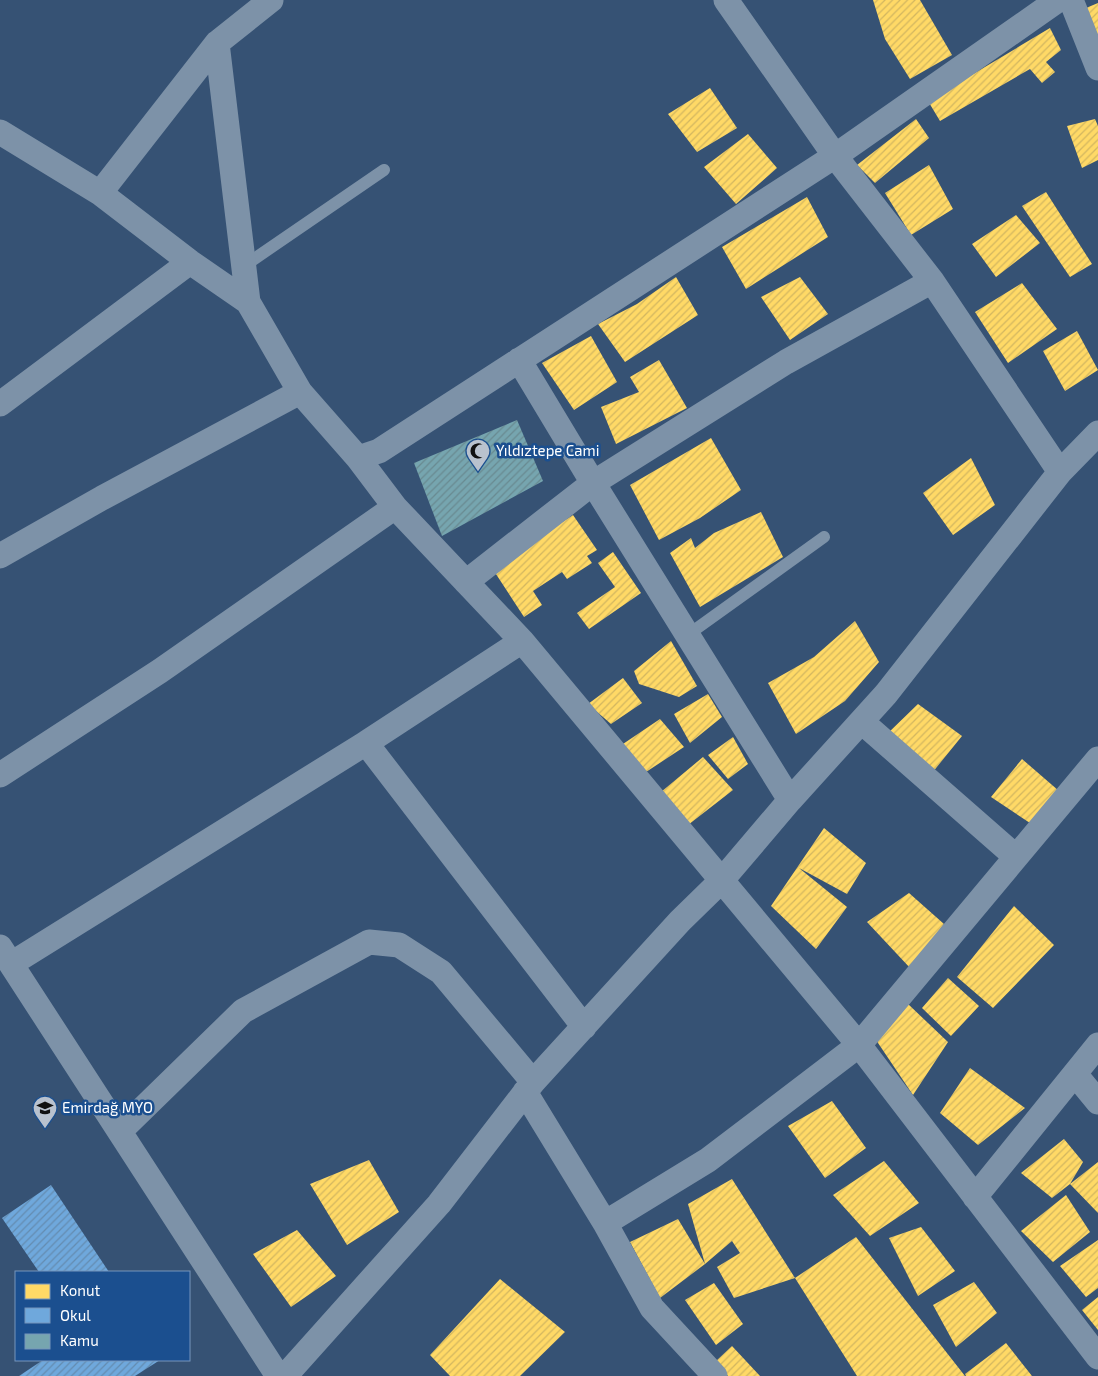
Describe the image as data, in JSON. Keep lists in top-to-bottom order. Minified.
{"places":{"mosque":["Yıldıztepe Cami"],"school or university":["Emirdağ MYO"]},"legend":["Konut","Okul","Kamu"]}
